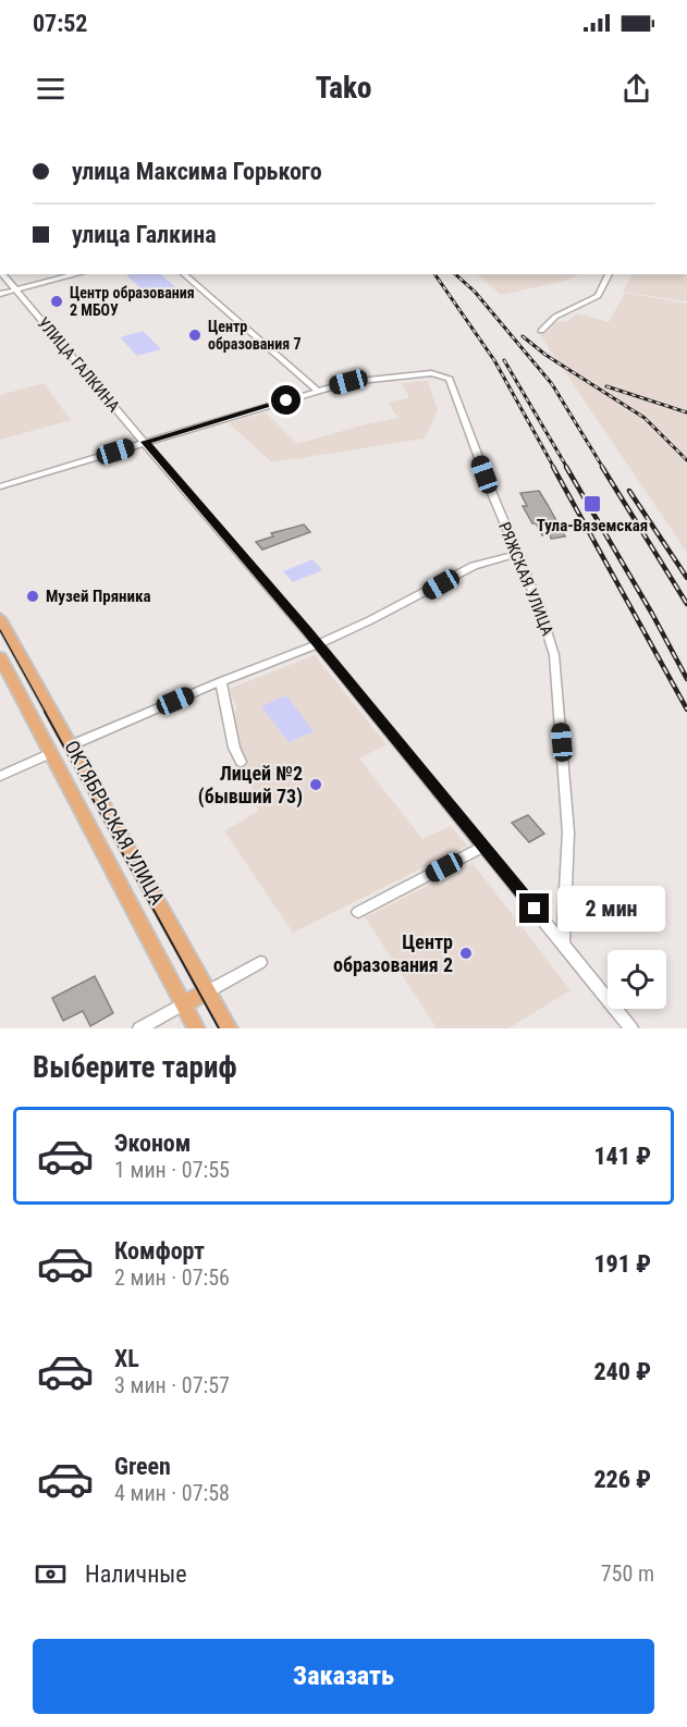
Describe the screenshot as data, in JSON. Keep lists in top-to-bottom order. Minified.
{"streets":{"main road":["ОКТЯБРЬСКАЯ УЛИЦА"],"street":["УЛИЦА ГАЛКИНА","РЯЖСКАЯ УЛИЦА"]},"crossings":[["УЛИЦА ГАЛКИНА","РЯЖСКАЯ УЛИЦА"]],"places":{"other":["Центр образования 2 МБОУ","Центр образования 7","Музей Пряника","Лицей №2 (бывший 73)","Центр образования 2"],"transit":["Тула-Вяземская"]},"page":{"status":"07:52","header":"Tako","banner":["улица Максима Горького","улица Галкина"],"bubble":"2 мин","heading":"Выберите тариф","list":[{"name":"Эконом","note":"1 мин · 07:55","value":"141 ₽"},{"name":"Комфорт","note":"2 мин · 07:56","value":"191 ₽"},{"name":"XL","note":"3 мин · 07:57","value":"240 ₽"},{"name":"Green","note":"4 мин · 07:58","value":"226 ₽"}],"pay":["Наличные","750 m"],"buttons":"Заказать"}}
